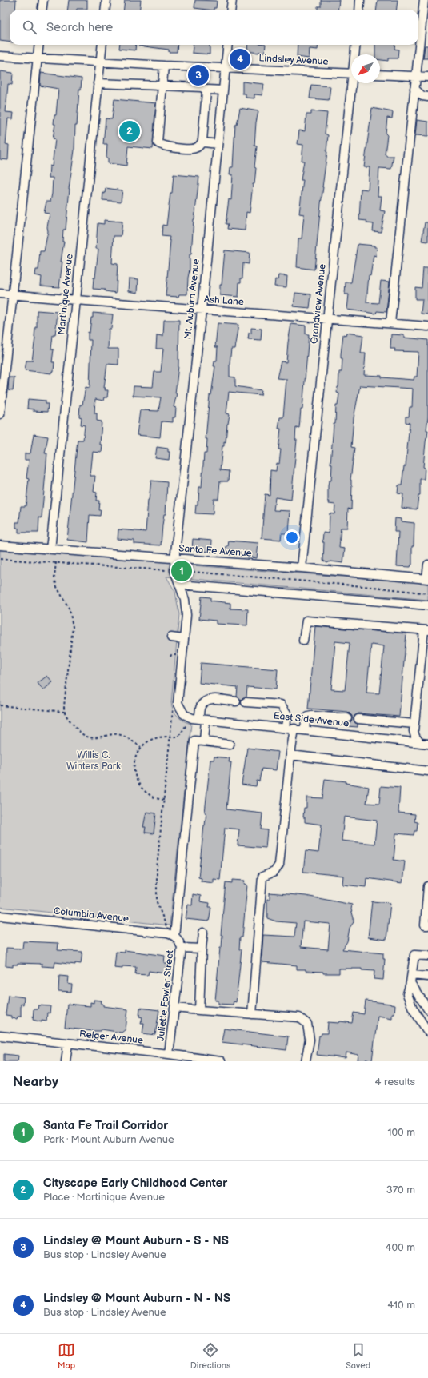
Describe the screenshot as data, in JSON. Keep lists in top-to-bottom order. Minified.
{"streets":{"street":["Lindsley Avenue","Martinique Avenue","Mt. Auburn Avenue","Ash Lane","Grandview Avenue","Santa Fe Avenue","East Side Avenue","Columbia Avenue","Juliette Fowler Street","Reiger Avenue"]},"crossings":[["Lindsley Avenue","Martinique Avenue"],["Lindsley Avenue","Mt. Auburn Avenue"],["Martinique Avenue","Ash Lane"],["Martinique Avenue","Santa Fe Avenue"],["Mt. Auburn Avenue","Ash Lane"],["Mt. Auburn Avenue","Santa Fe Avenue"],["Mt. Auburn Avenue","East Side Avenue"],["Ash Lane","Grandview Avenue"],["Grandview Avenue","Santa Fe Avenue"],["Columbia Avenue","Juliette Fowler Street"],["Juliette Fowler Street","Reiger Avenue"]],"parks":["Willis C. Winters Park"],"north":"bottom left","page":{"search":"Search here","pins":["4","3","2","1"],"heading":["Nearby","4 results"],"list":[{"mark":"1","name":"Santa Fe Trail Corridor","note":"Park · Mount Auburn Avenue","value":"100 m"},{"mark":"2","name":"Cityscape Early Childhood Center","note":"Place · Martinique Avenue","value":"370 m"},{"mark":"3","name":"Lindsley @ Mount Auburn - S - NS","note":"Bus stop · Lindsley Avenue","value":"400 m"},{"mark":"4","name":"Lindsley @ Mount Auburn - N - NS","note":"Bus stop · Lindsley Avenue","value":"410 m"}],"nav":["Map","Directions","Saved"]}}
